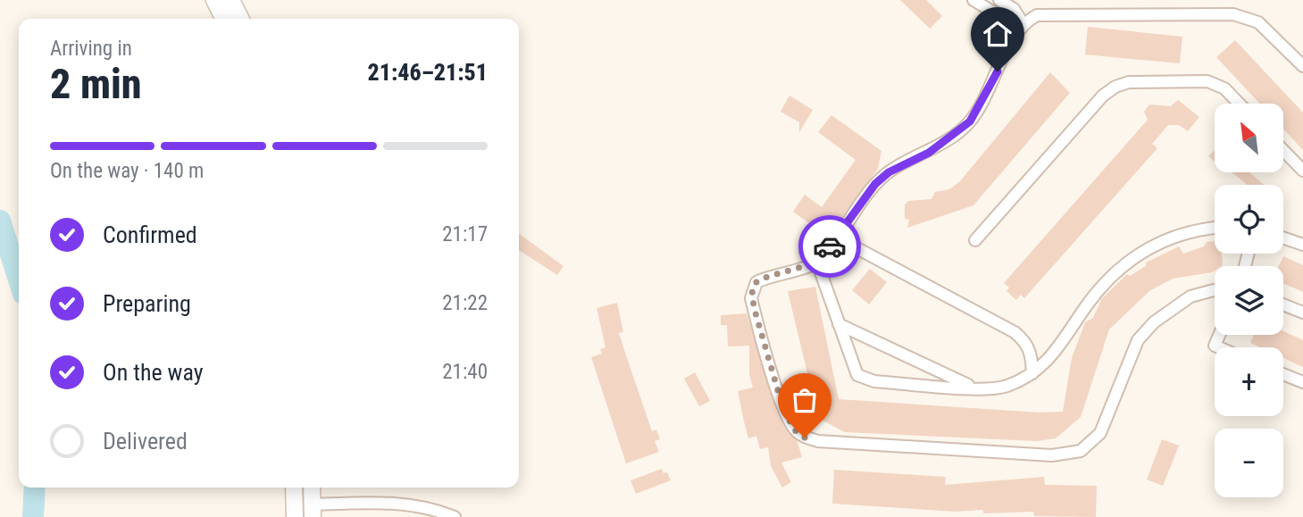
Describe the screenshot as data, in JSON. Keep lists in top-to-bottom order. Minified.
{"north":"top left","page":{"heading":["2 min","Arriving in","21:46–21:51"],"map_buttons":["+","−"],"bar":"On the way · 140 m","list":[["Confirmed","21:17"],["Preparing","21:22"],["On the way","21:40"],"Delivered"]}}
